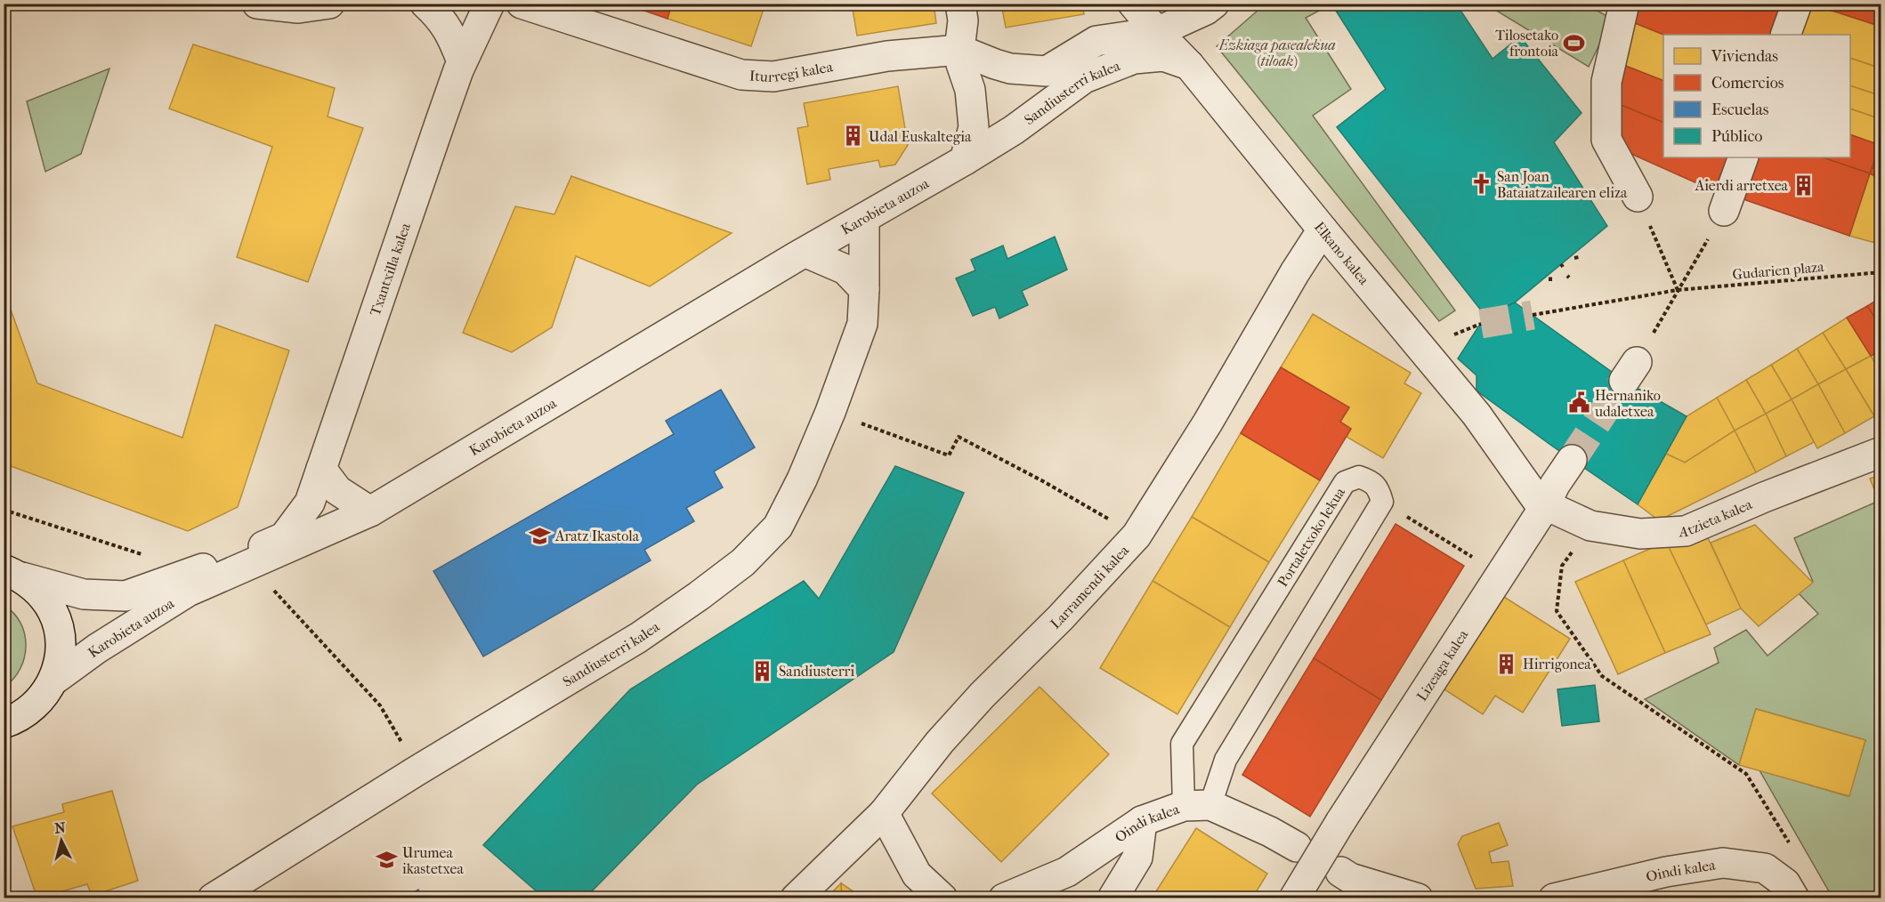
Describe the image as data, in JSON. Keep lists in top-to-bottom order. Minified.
{"streets":{"street":["Iturregi kalea","Sandiusterri kalea","Karobieta auzoa","Elkano kalea","Txantxilla kalea","Atzieta kalea","Larramendi kalea","Lizeaga kalea","Oindi kalea"],"lane":["Portaletxoko lekua"],"path":["Gudarien plaza"]},"crossings":[["Iturregi kalea","Sandiusterri kalea"],["Sandiusterri kalea","Karobieta auzoa"],["Sandiusterri kalea","Elkano kalea"],["Karobieta auzoa","Txantxilla kalea"],["Elkano kalea","Atzieta kalea"],["Elkano kalea","Larramendi kalea"],["Elkano kalea","Lizeaga kalea"],["Atzieta kalea","Lizeaga kalea"],["Portaletxoko lekua","Oindi kalea"]],"parks":["Ezkiaga pasealekua (tiloak)"],"places":{"sports":["Tilosetako frontoia"],"building":["Udal Euskaltegia","Aierdi arretxea","Hirrigonea","Sandiusterri"],"church":["San Joan Bataiatzailearen eliza"],"public building":["Hernaniko udaletxea"],"school or university":["Aratz Ikastola","Urumea ikastetxea"]},"legend":["Viviendas","Comercios","Escuelas","Público"],"north":"top"}
